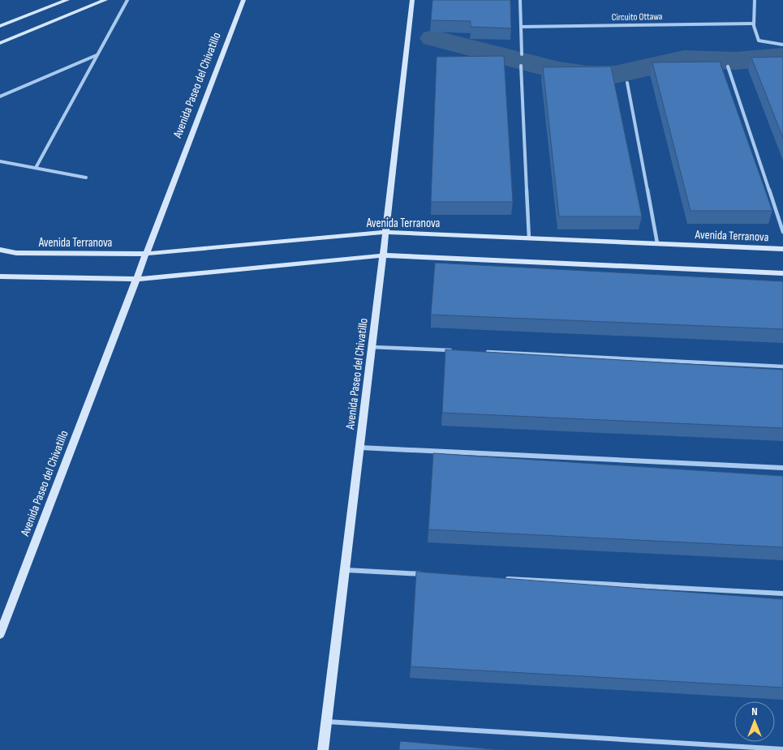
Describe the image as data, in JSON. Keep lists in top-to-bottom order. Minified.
{"streets":{"street":["Circuito Ottawa","Avenida Paseo del Chivatillo","Avenida Terranova"]},"crossings":[["Avenida Paseo del Chivatillo","Avenida Terranova"]],"north":"top"}
